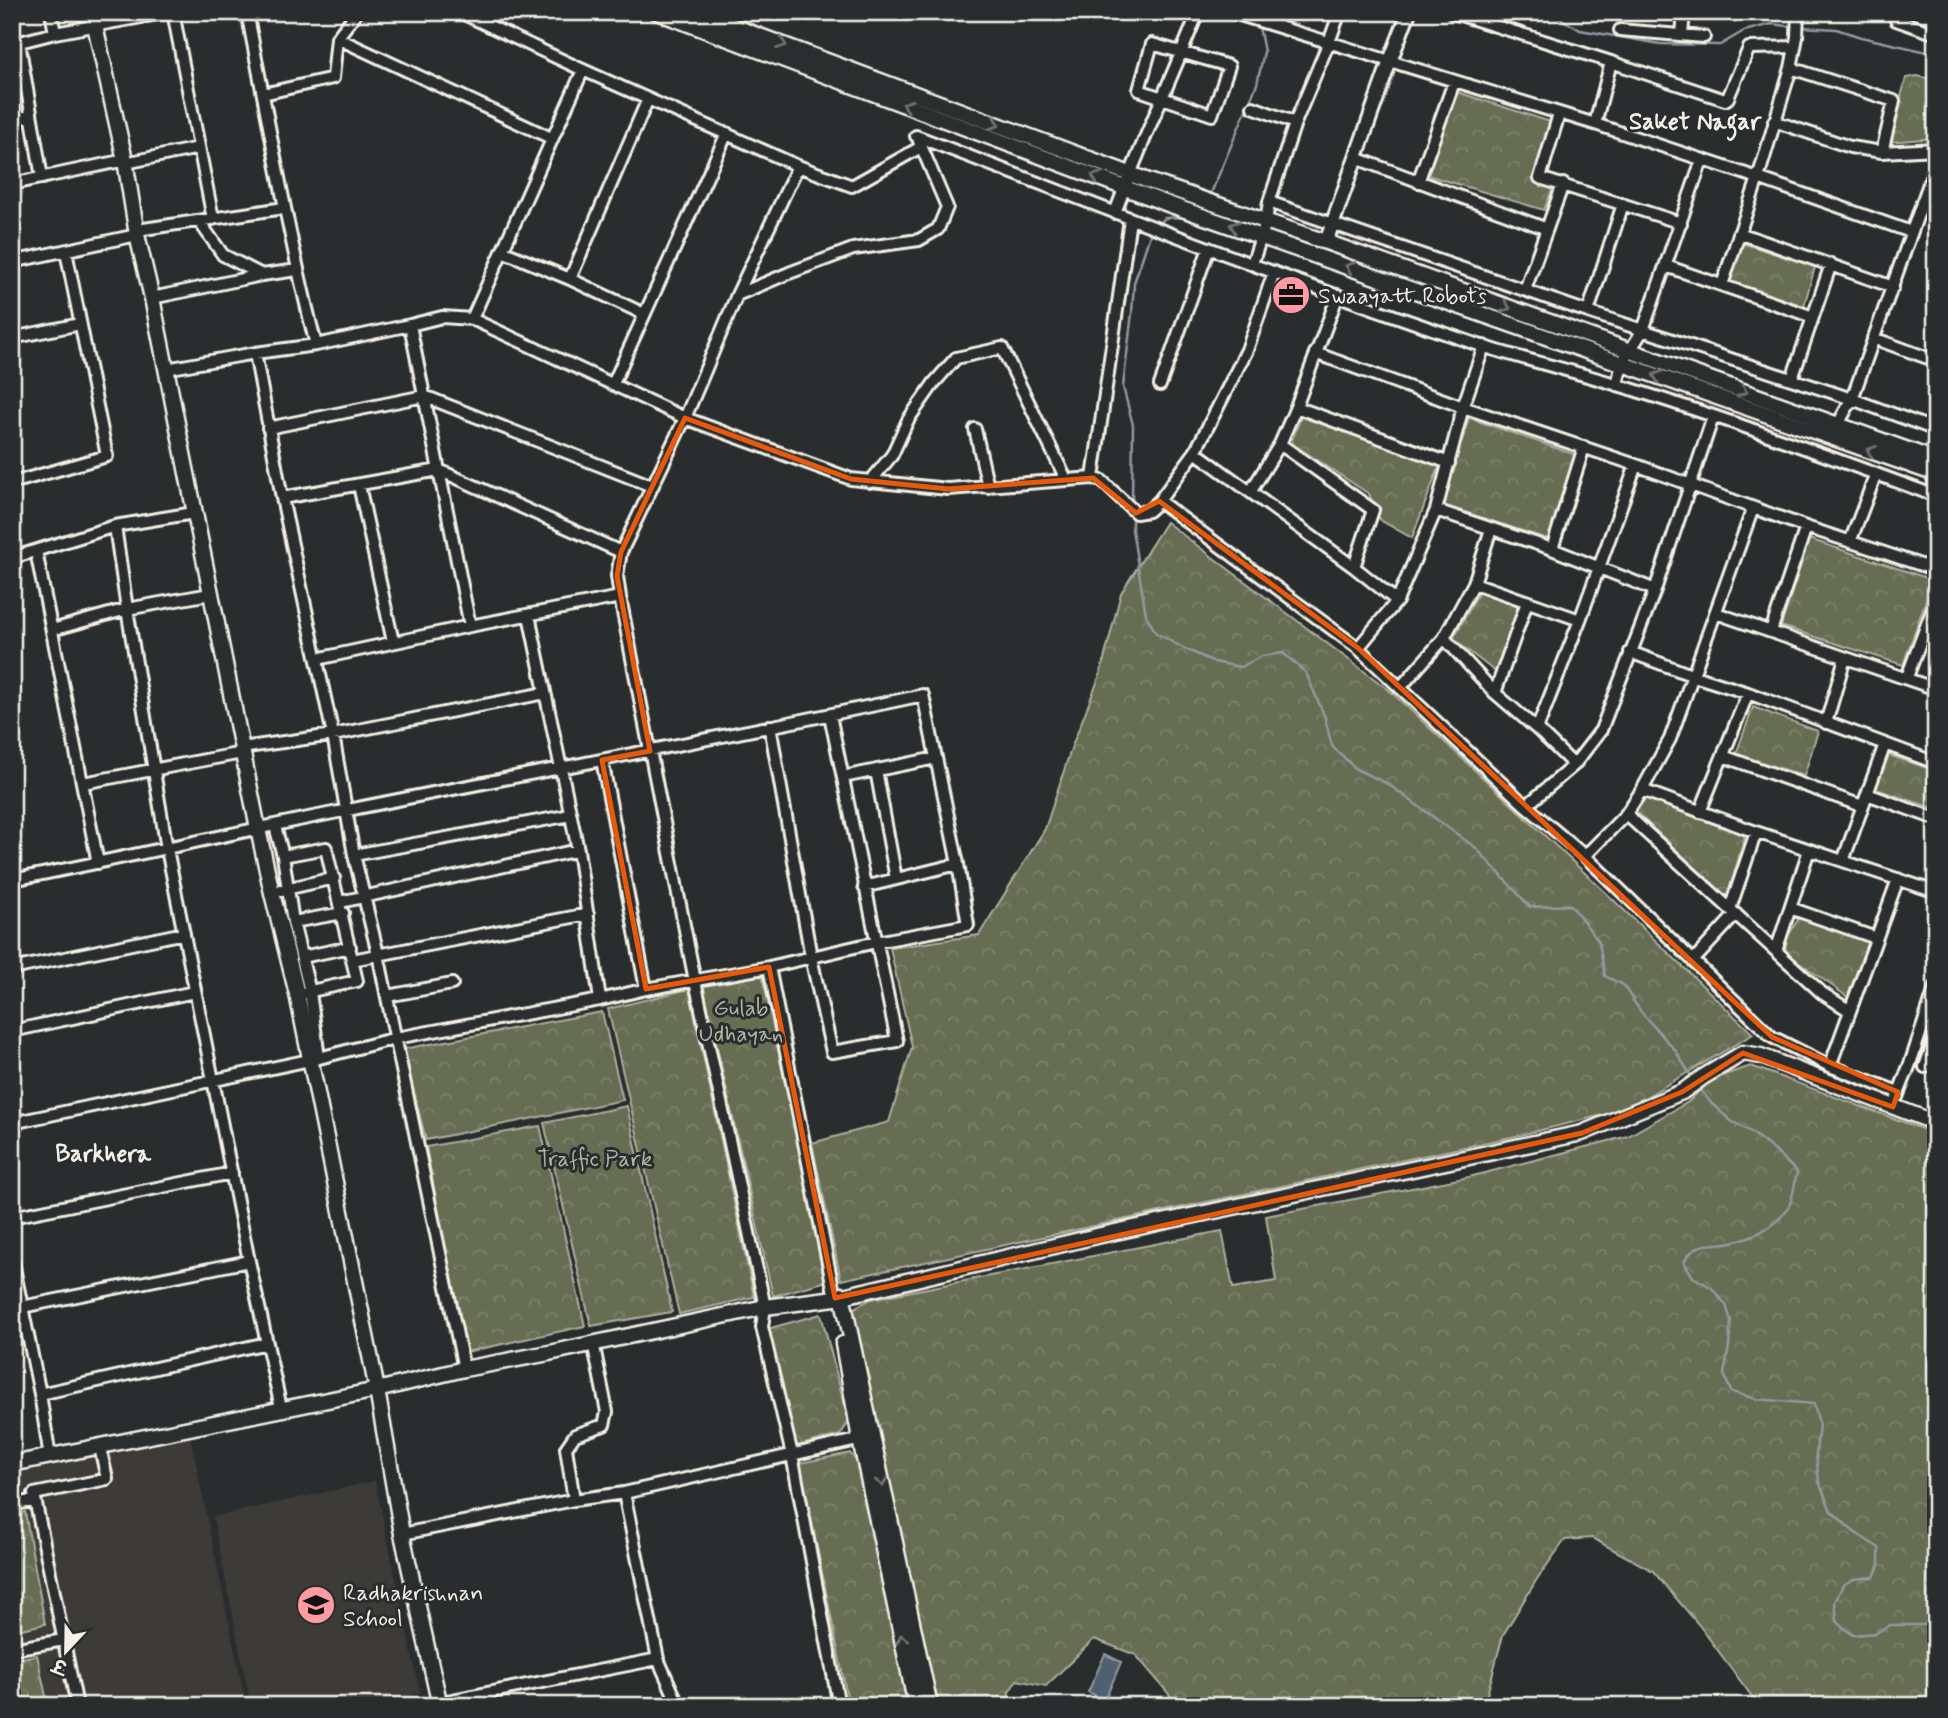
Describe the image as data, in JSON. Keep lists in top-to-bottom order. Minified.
{"districts":["Saket Nagar","Barkhera"],"parks":["Gulab Udhayan","Traffic Park"],"places":{"office":["Swaayatt Robots"],"school or university":["Radhakrishnan School"]},"north":"bottom"}
